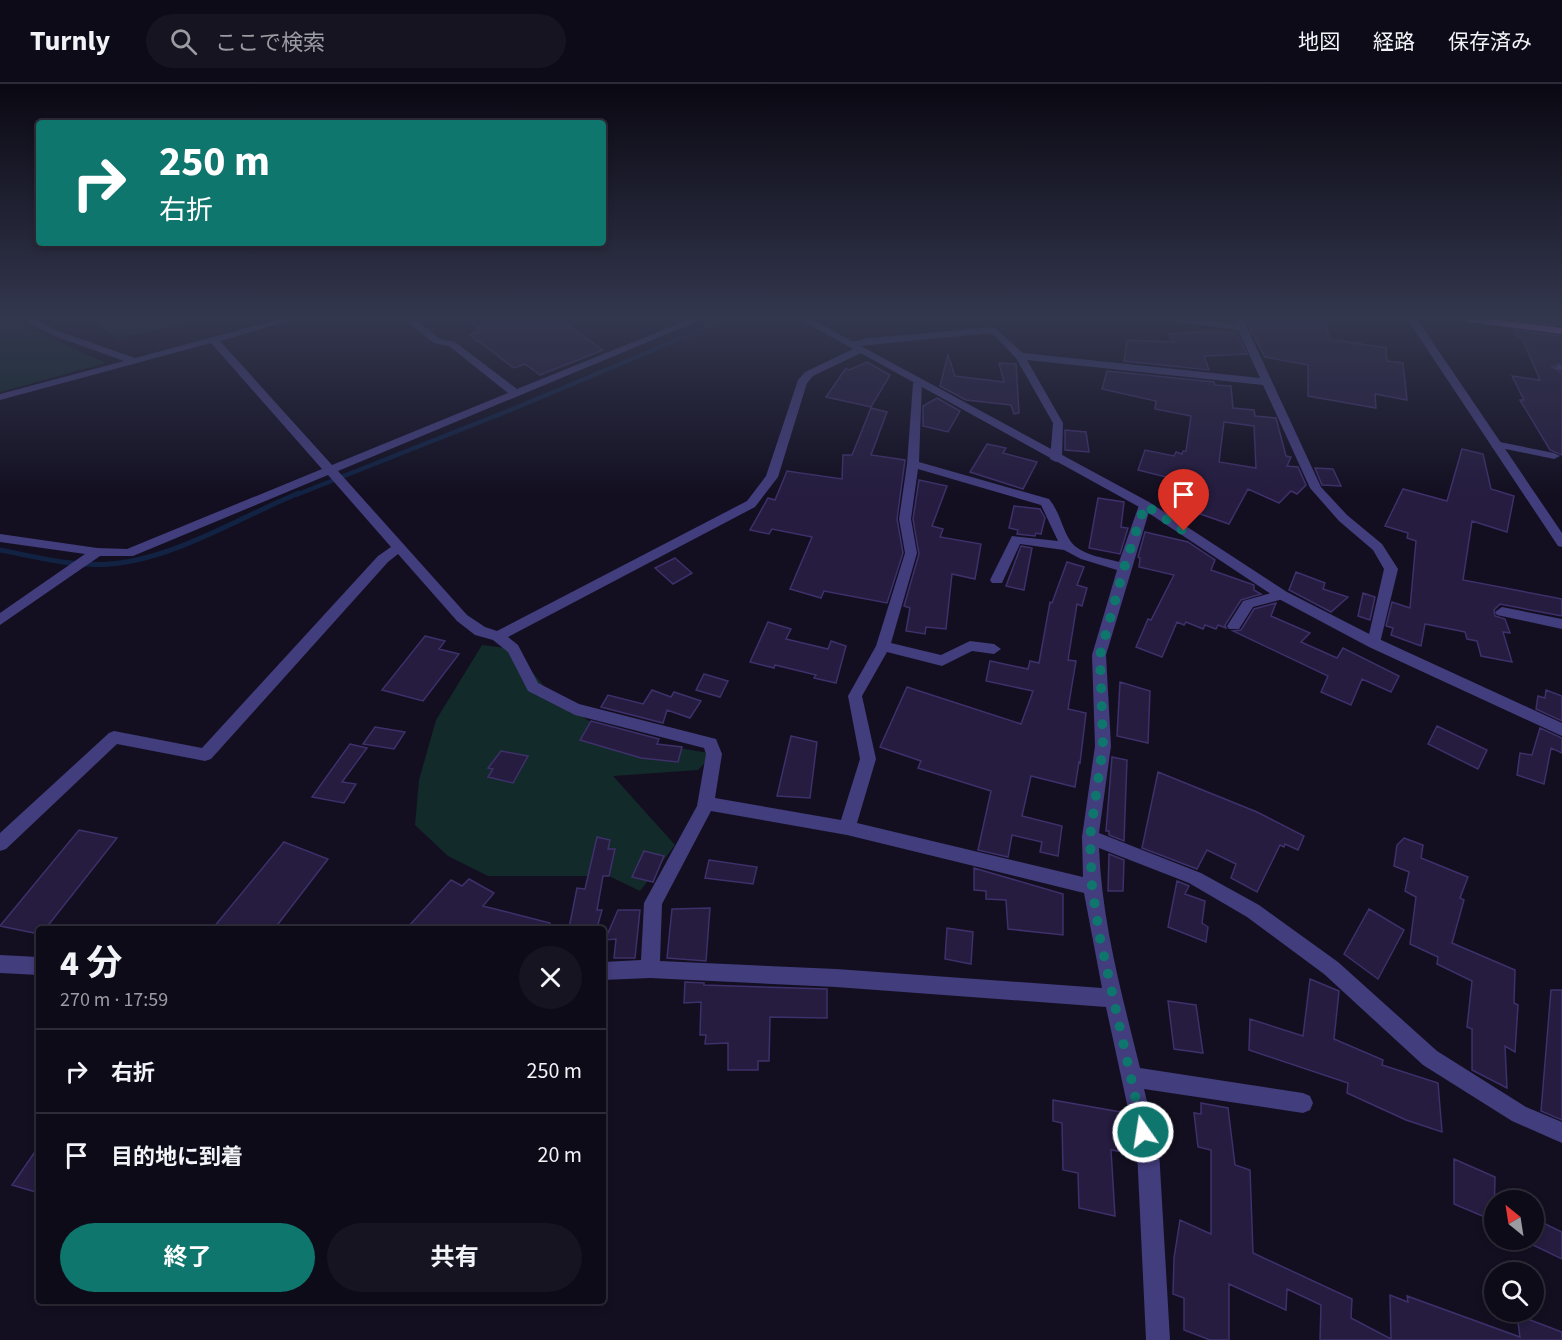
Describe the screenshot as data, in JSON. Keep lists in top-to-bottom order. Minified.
{"north":"top left","page":{"header":"Turnly","search":"ここで検索","nav":["地図","経路","保存済み"],"turn":["250 m","右折"],"heading":["4 分","270 m · 17:59"],"list":[{"name":"右折","value":"250 m"},{"name":"目的地に到着","value":"20 m"}],"buttons":["終了","共有"]}}
